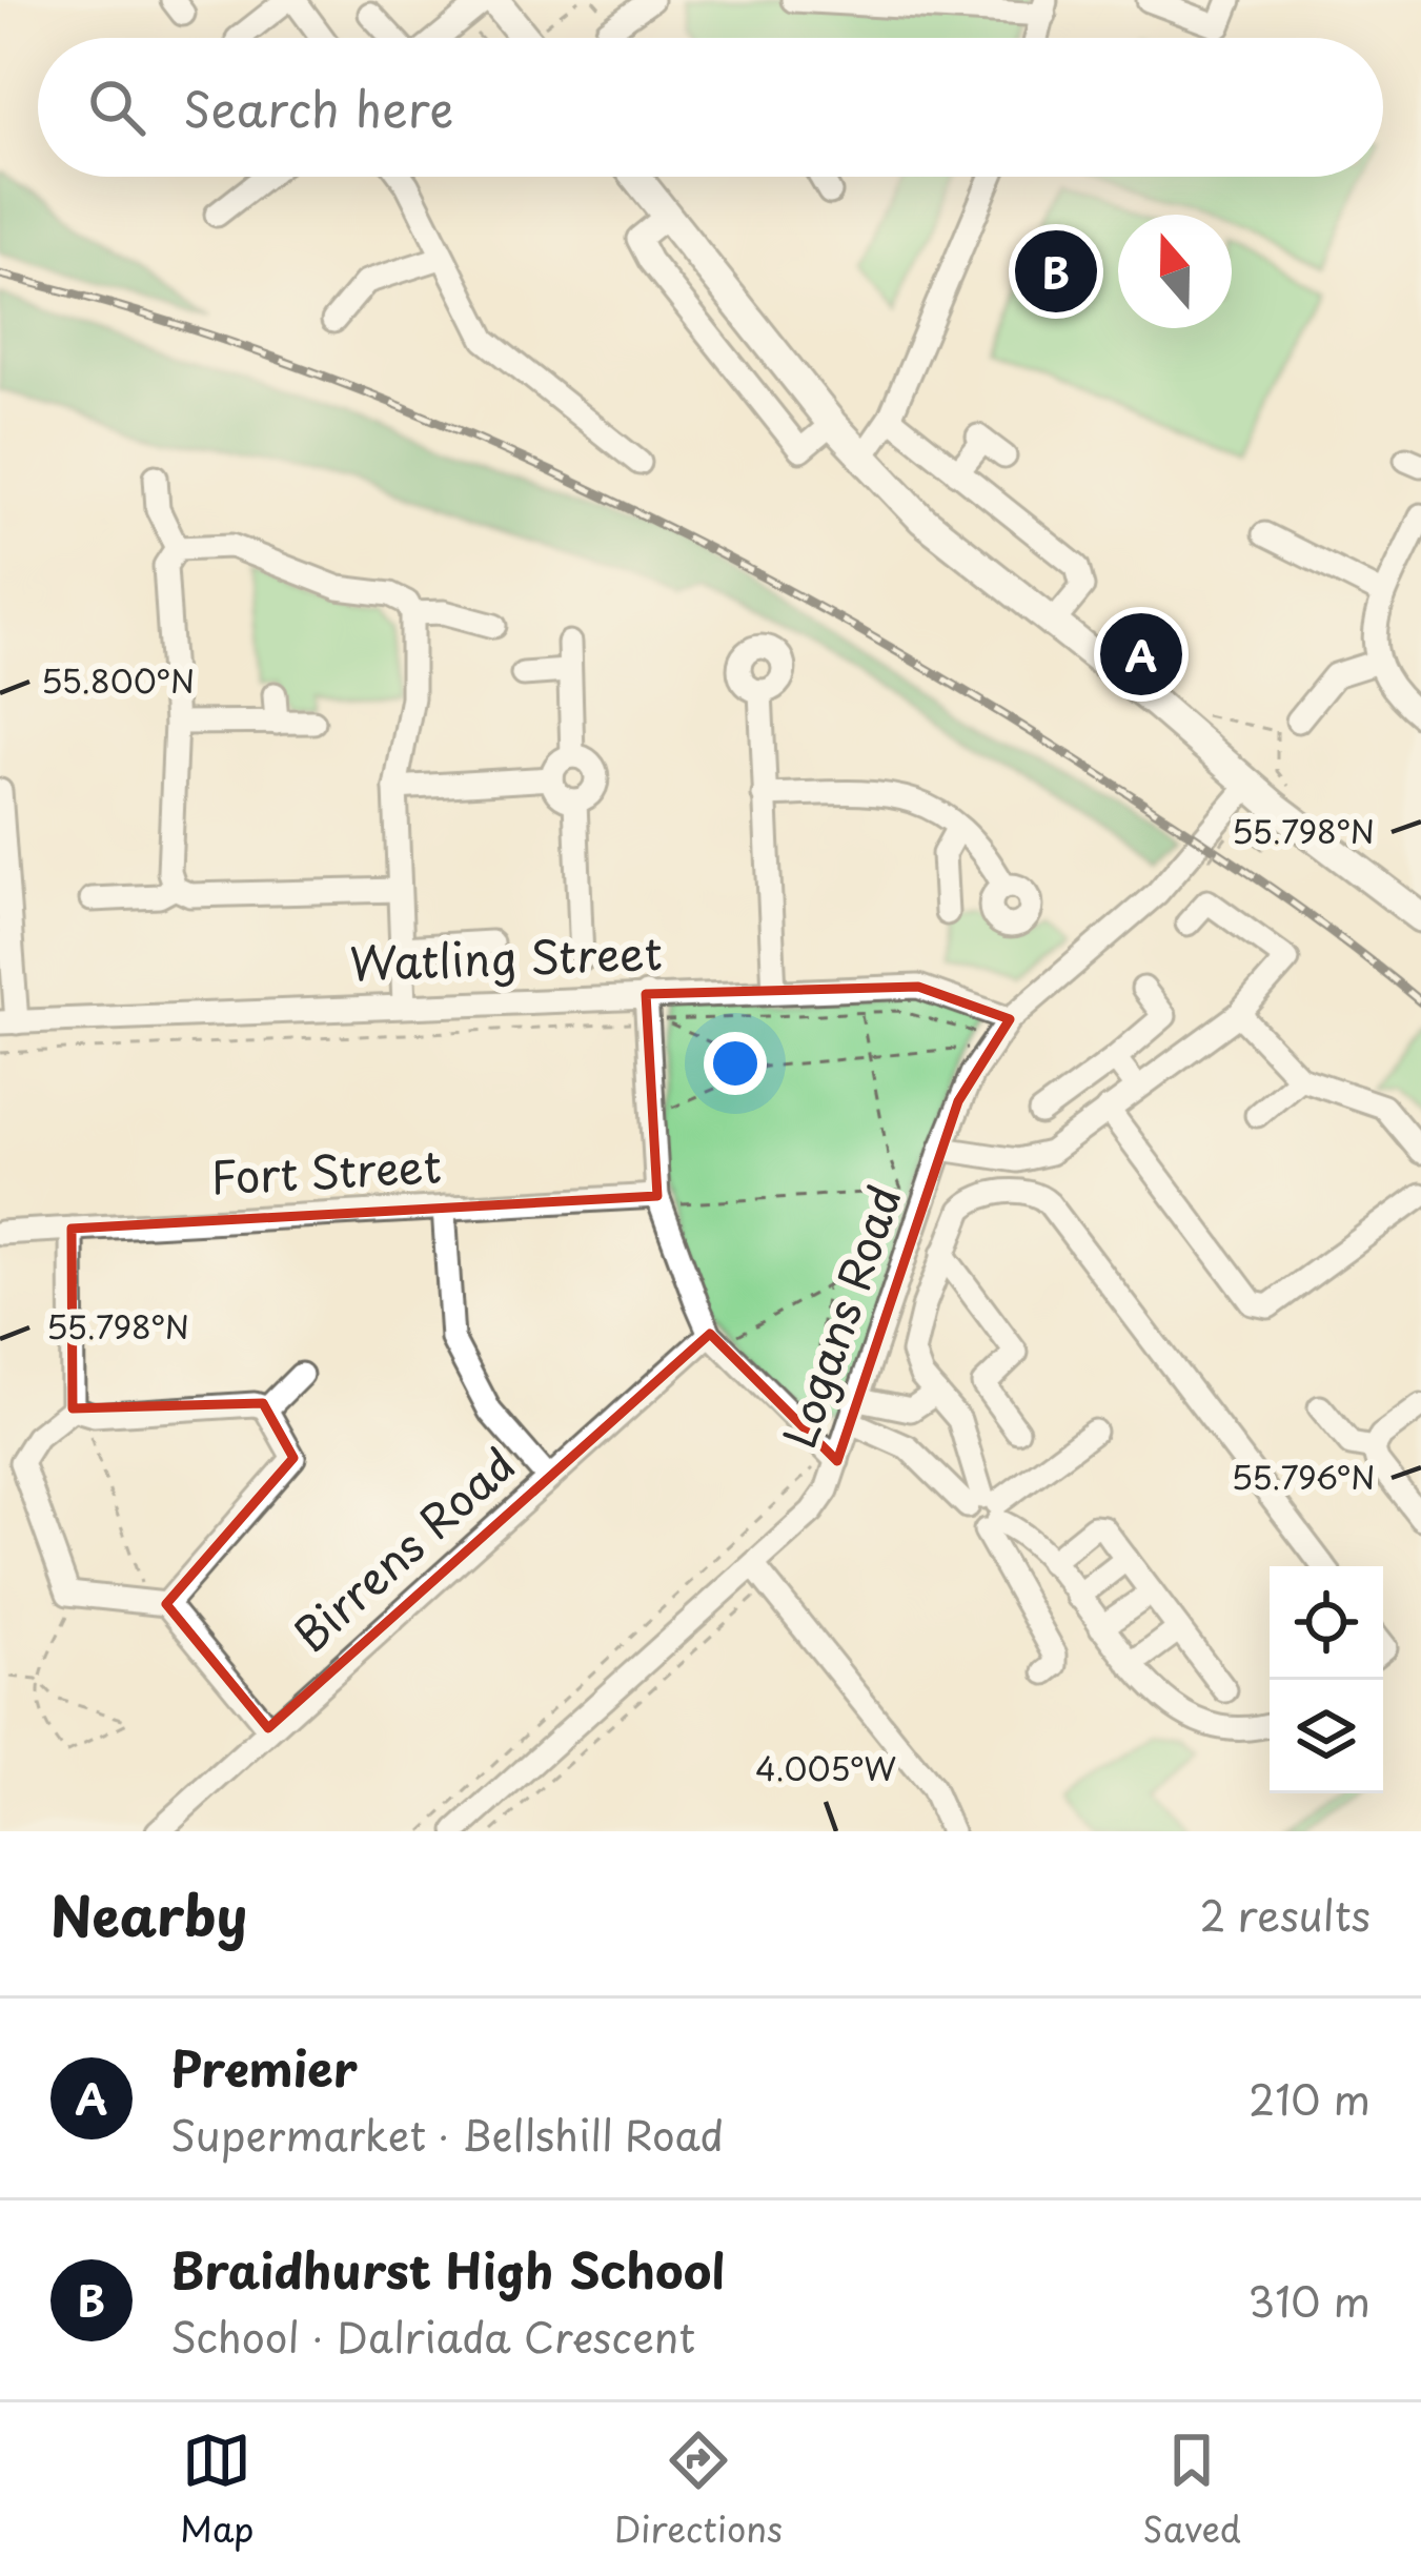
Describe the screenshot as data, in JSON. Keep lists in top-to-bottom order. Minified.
{"streets":{"street":["Watling Street","Fort Street","Logans Road","Birrens Road"]},"crossings":[["Watling Street","Logans Road"]],"north":"top","page":{"search":"Search here","pins":["B","A"],"heading":["Nearby","2 results"],"list":[{"mark":"A","name":"Premier","note":"Supermarket · Bellshill Road","value":"210 m"},{"mark":"B","name":"Braidhurst High School","note":"School · Dalriada Crescent","value":"310 m"}],"nav":["Map","Directions","Saved"]},"coordinates":["55.800°N","55.798°N","55.796°N","4.005°W"]}
